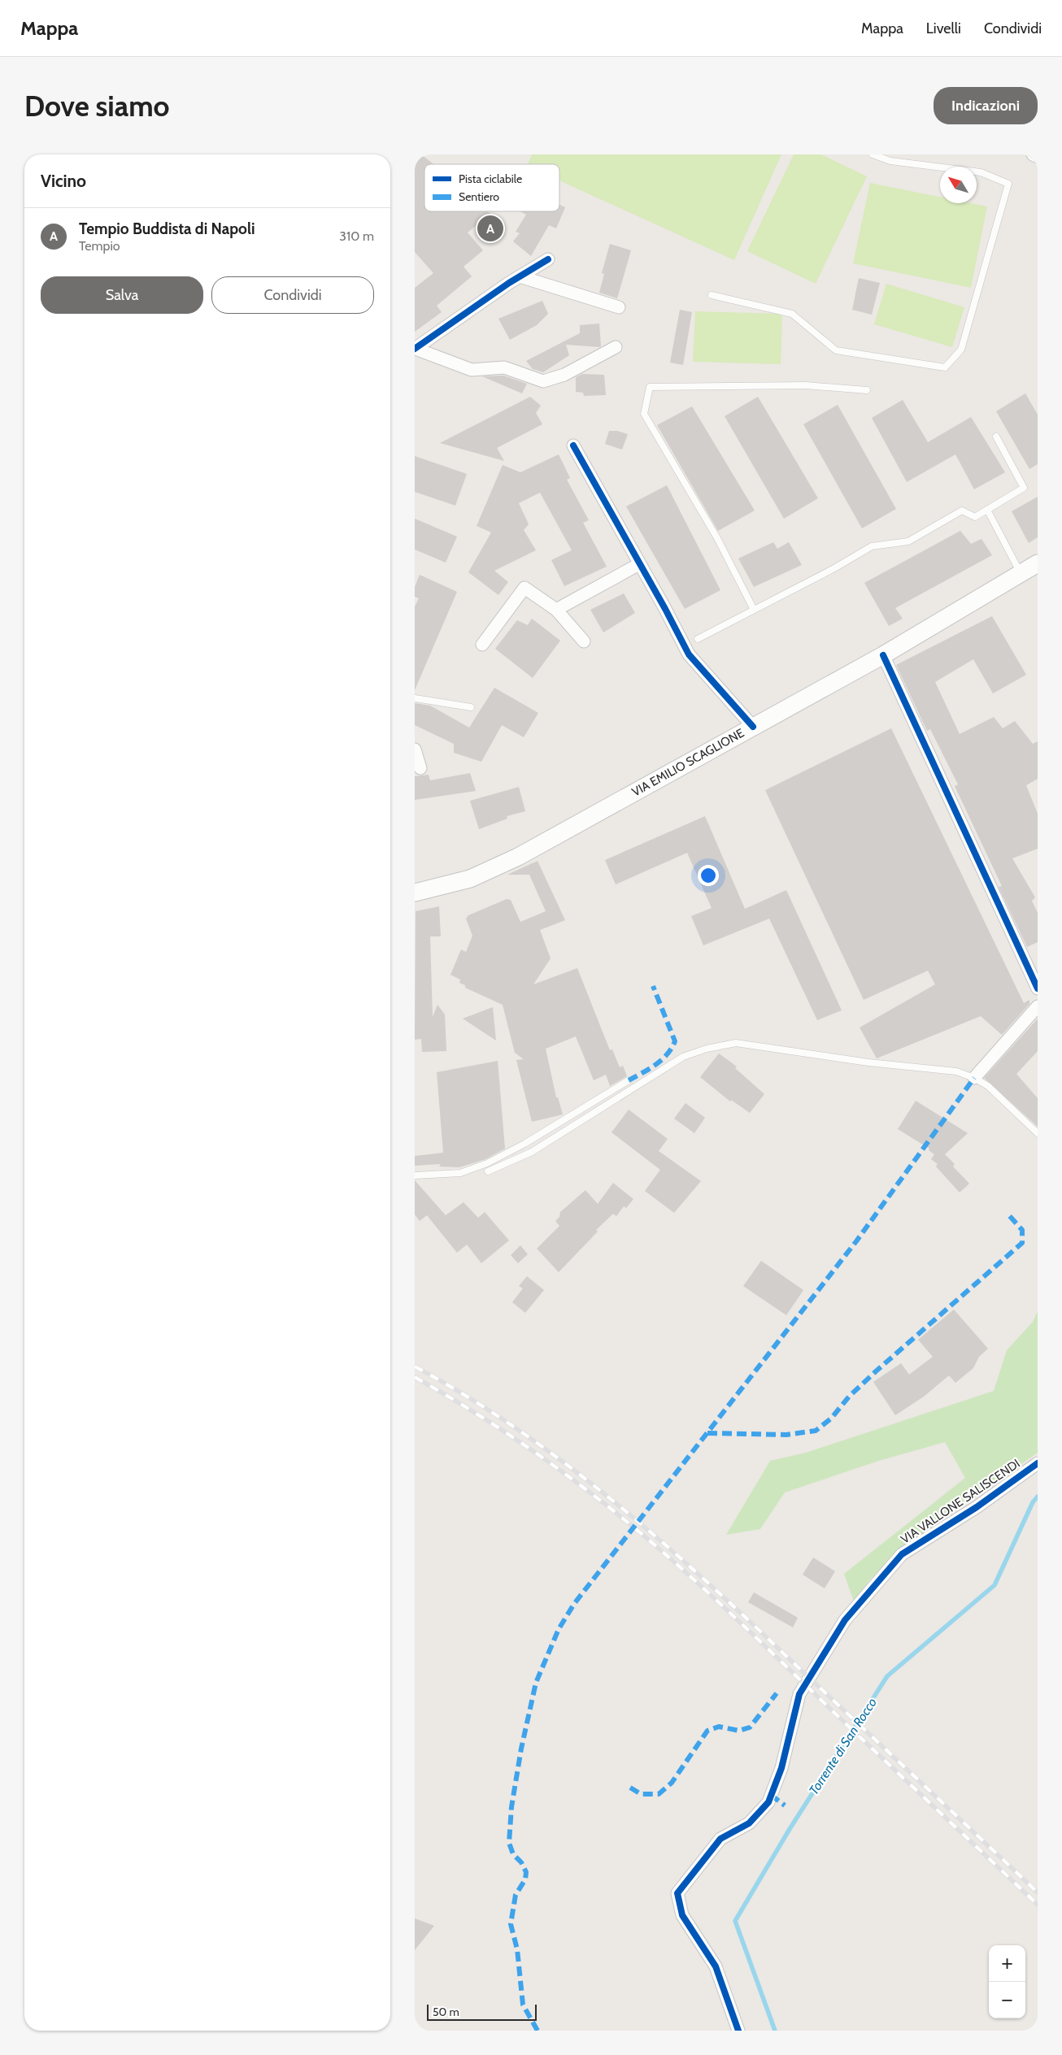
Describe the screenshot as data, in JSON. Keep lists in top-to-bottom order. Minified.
{"streets":{"main road":["VIA EMILIO SCAGLIONE"],"street":["VIA VALLONE SALISCENDI"]},"water":["Torrente di San Rocco"],"legend":["Pista ciclabile","Sentiero"],"scale_bar":"50 m","north":"top left","page":{"header":"Mappa","nav":["Mappa","Livelli","Condividi"],"buttons":["Indicazioni",["Salva","Condividi"]],"title":"Dove siamo","heading":"Vicino","list":[{"mark":"A","name":"Tempio Buddista di Napoli","note":"Tempio","value":"310 m"}],"pins":"A","map_buttons":["+","−"],"scale":"50 m"}}
